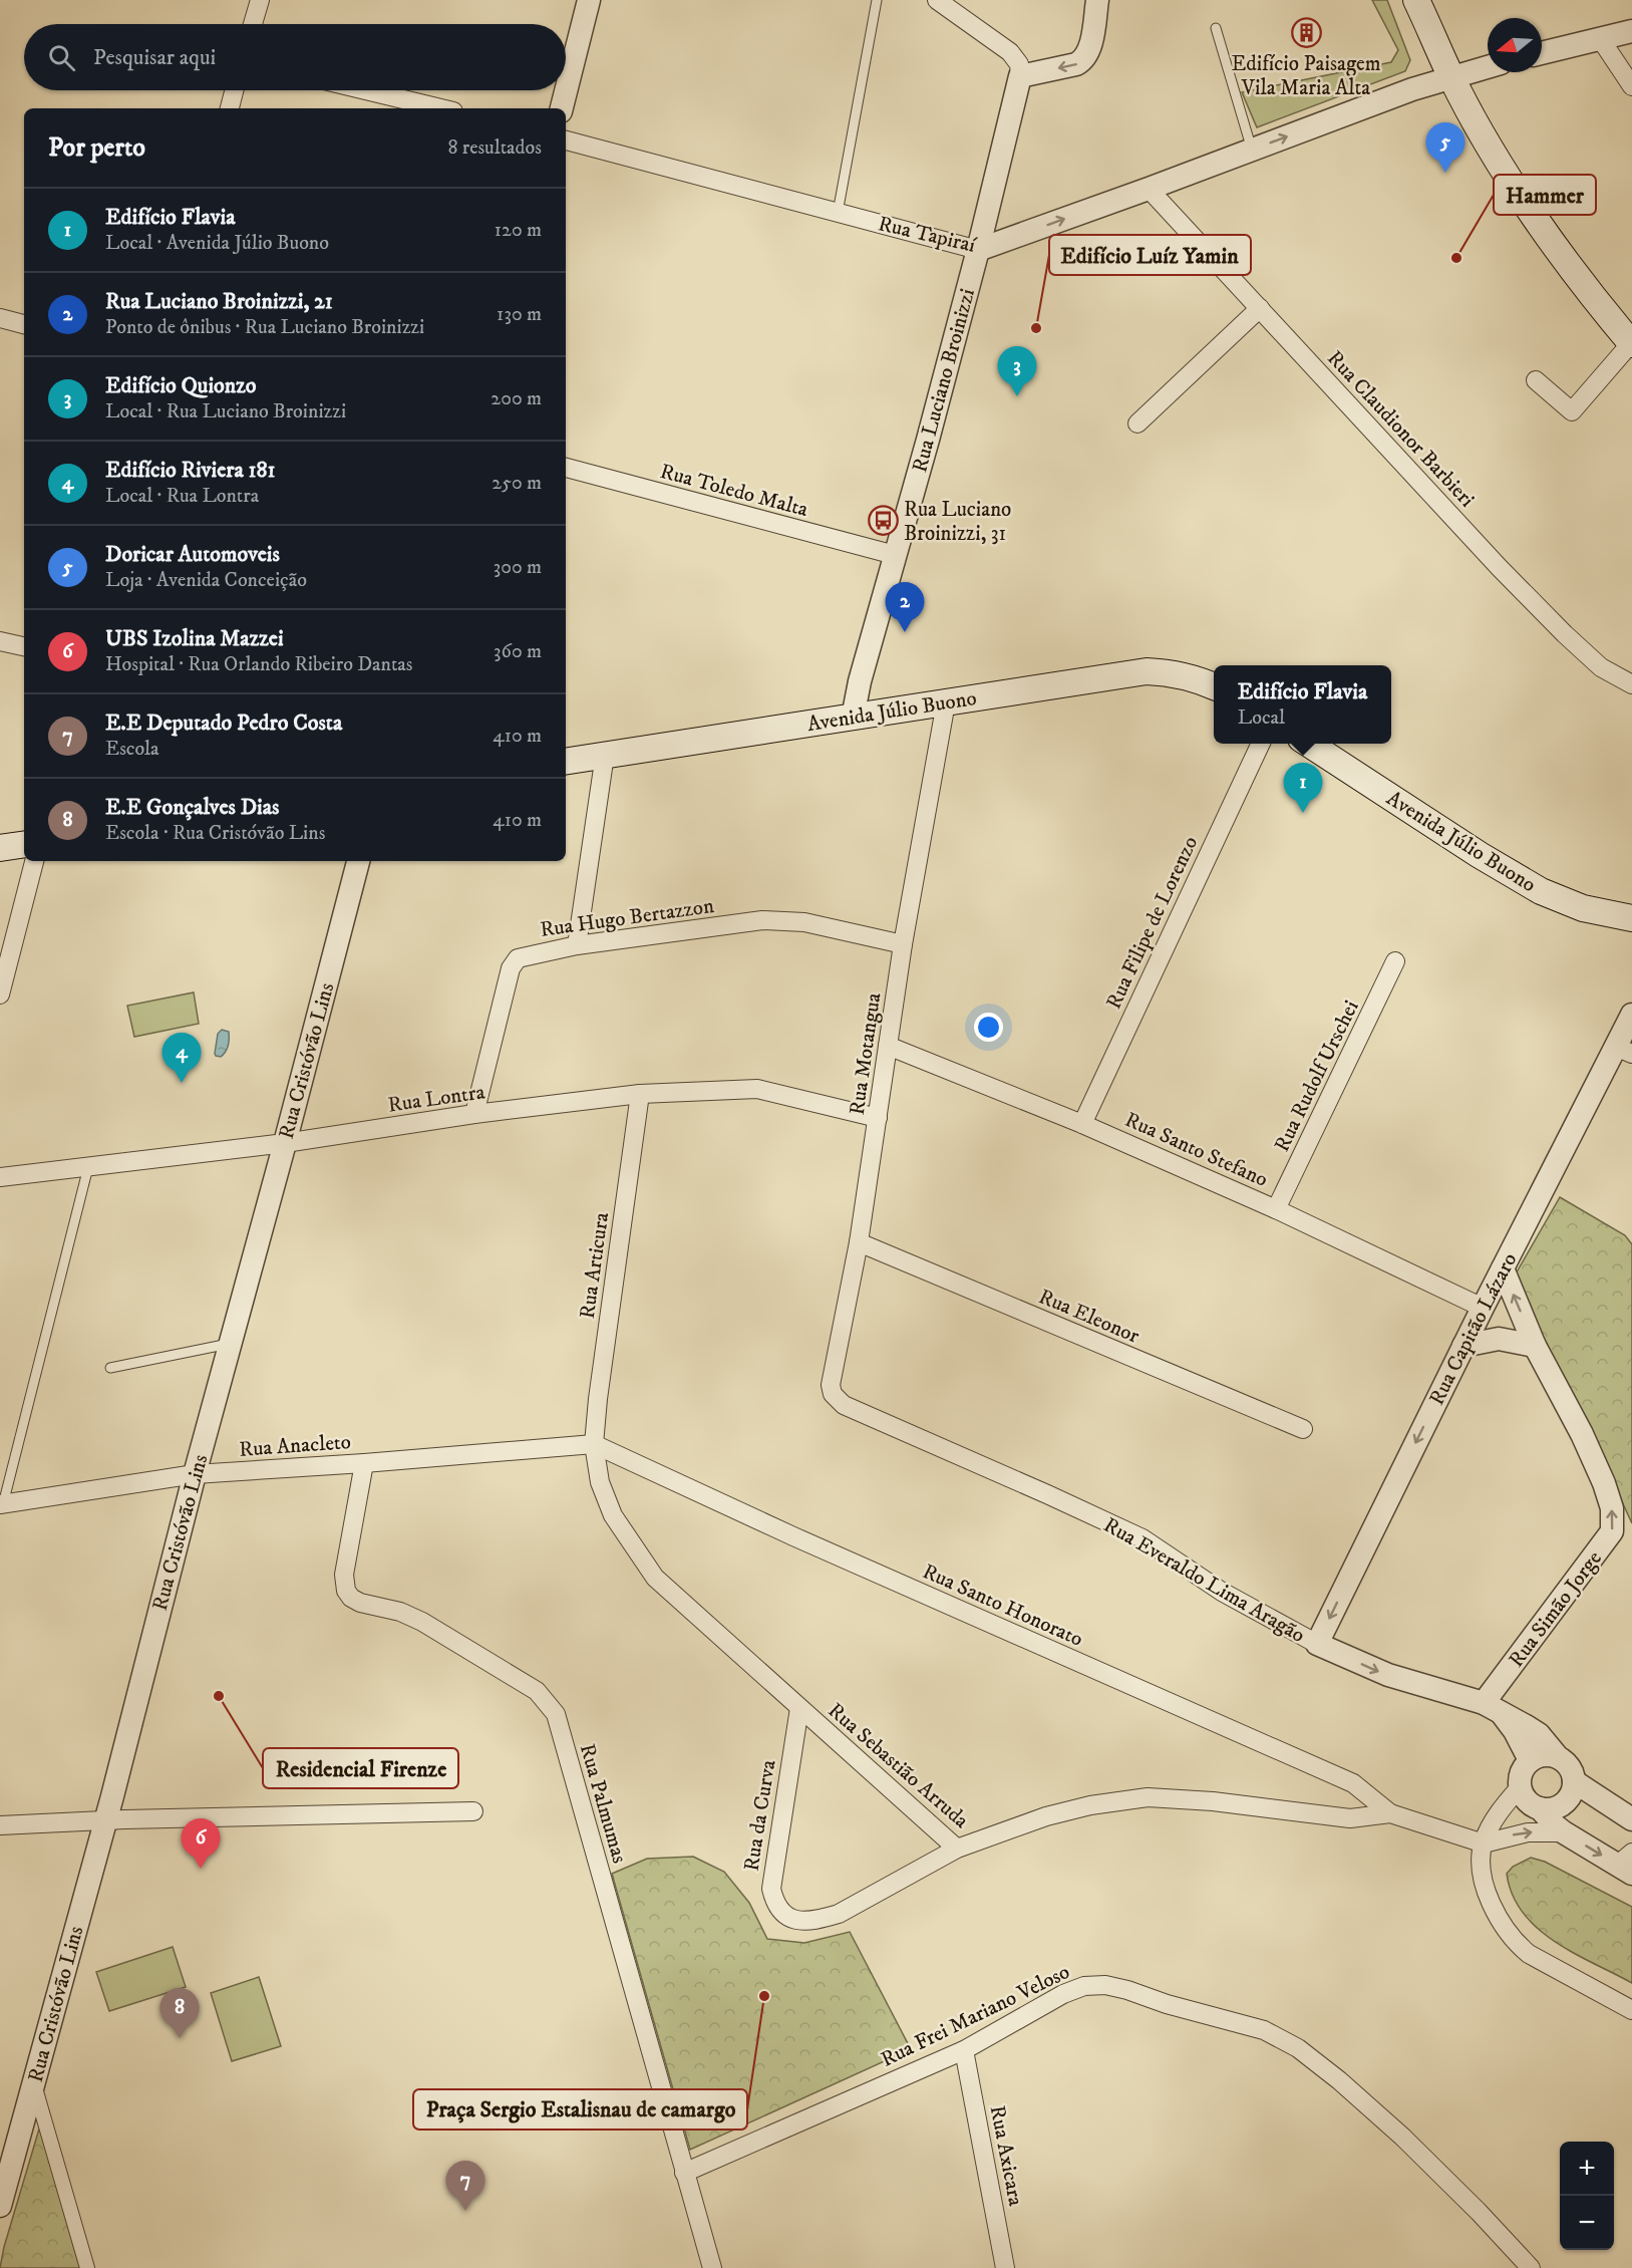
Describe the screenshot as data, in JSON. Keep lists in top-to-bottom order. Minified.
{"streets":{"main road":["Avenida Júlio Buono"],"street":["Rua Tapiraí","Rua Luciano Broinizzi","Rua Claudionor Barbieri","Rua Toledo Malta","Rua Hugo Bertazzon","Rua Filipe de Lorenzo","Rua Motangua","Rua Cristóvão Lins","Rua Rudolf Urschei","Rua Lontra","Rua Santo Stefano","Rua Articura","Rua Eleonor","Rua Capitão Lázaro","Rua Anacleto","Rua Everaldo Lima Aragão","Rua Santo Honorato","Rua Simão Jorge","Rua Sebastião Arruda","Rua Palmumas","Rua da Curva","Rua Frei Mariano Veloso","Rua Axicara"]},"crossings":[["Rua Tapiraí","Rua Luciano Broinizzi"],["Rua Tapiraí","Rua Claudionor Barbieri"],["Rua Luciano Broinizzi","Rua Toledo Malta"],["Rua Luciano Broinizzi","Avenida Júlio Buono"],["Avenida Júlio Buono","Rua Motangua"],["Rua Hugo Bertazzon","Rua Motangua"],["Rua Hugo Bertazzon","Rua Lontra"],["Rua Filipe de Lorenzo","Rua Santo Stefano"],["Rua Motangua","Rua Lontra"],["Rua Motangua","Rua Santo Stefano"],["Rua Motangua","Rua Eleonor"],["Rua Motangua","Rua Everaldo Lima Aragão"],["Rua Cristóvão Lins","Rua Lontra"],["Rua Cristóvão Lins","Rua Anacleto"],["Rua Rudolf Urschei","Rua Santo Stefano"],["Rua Lontra","Rua Articura"],["Rua Santo Stefano","Rua Capitão Lázaro"],["Rua Articura","Rua Anacleto"],["Rua Articura","Rua Santo Honorato"],["Rua Articura","Rua Sebastião Arruda"],["Rua Capitão Lázaro","Rua Everaldo Lima Aragão"],["Rua Capitão Lázaro","Rua Simão Jorge"],["Rua Anacleto","Rua Santo Honorato"],["Rua Anacleto","Rua Sebastião Arruda"],["Rua Anacleto","Rua Palmumas"],["Rua Everaldo Lima Aragão","Rua Simão Jorge"],["Rua Santo Honorato","Rua Sebastião Arruda"],["Rua Sebastião Arruda","Rua da Curva"],["Rua Palmumas","Rua Frei Mariano Veloso"],["Rua Frei Mariano Veloso","Rua Axicara"]],"one_way":["Rua Tapiraí","Rua Capitão Lázaro","Rua Simão Jorge"],"places":{"building":["Edifício Paisagem Vila Maria Alta"],"other":["Hammer","Edifício Luíz Yamin","Residencial Firenze","Praça Sergio Estalisnau de camargo"],"bus stop":["Rua Luciano Broinizzi, 31"]},"north":"left","page":{"search":"Pesquisar aqui","heading":["Por perto","8 resultados"],"pins":["5","3","2","1","4","6","8","7"],"list":[{"mark":"1","name":"Edifício Flavia","note":"Local · Avenida Júlio Buono","value":"120 m"},{"mark":"2","name":"Rua Luciano Broinizzi, 21","note":"Ponto de ônibus · Rua Luciano Broinizzi","value":"130 m"},{"mark":"3","name":"Edifício Quionzo","note":"Local · Rua Luciano Broinizzi","value":"200 m"},{"mark":"4","name":"Edifício Riviera 181","note":"Local · Rua Lontra","value":"250 m"},{"mark":"5","name":"Doricar Automoveis","note":"Loja · Avenida Conceição","value":"300 m"},{"mark":"6","name":"UBS Izolina Mazzei","note":"Hospital · Rua Orlando Ribeiro Dantas","value":"360 m"},{"mark":"7","name":"E.E Deputado Pedro Costa","note":"Escola","value":"410 m"},{"mark":"8","name":"E.E Gonçalves Dias","note":"Escola · Rua Cristóvão Lins","value":"410 m"}],"popup":["Edifício Flavia","Local"],"map_buttons":["+","−"]}}
